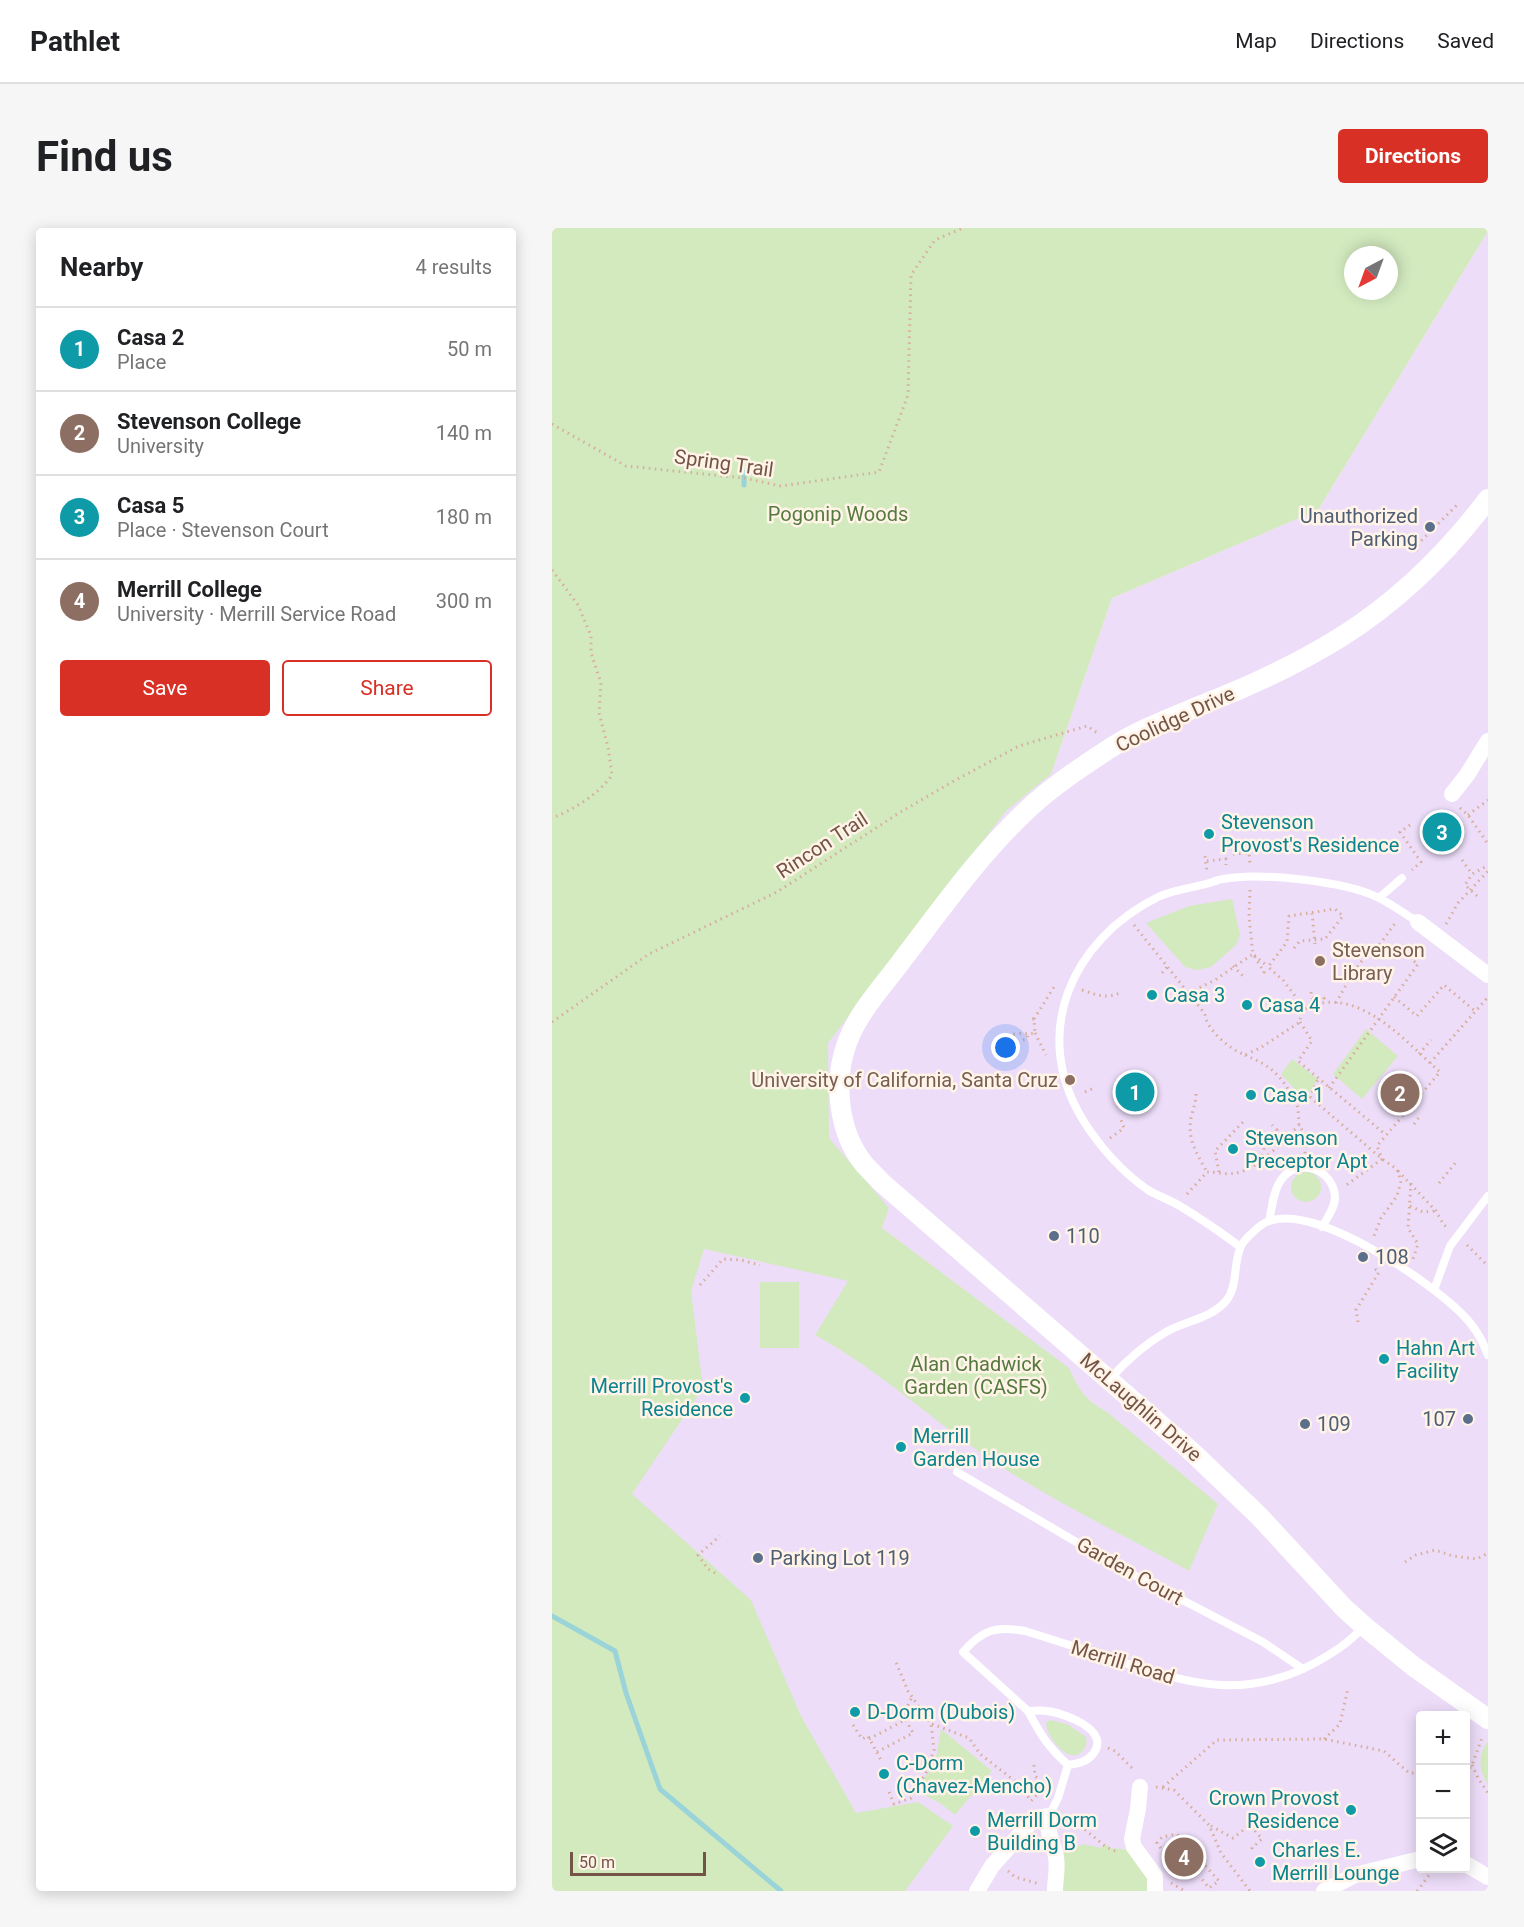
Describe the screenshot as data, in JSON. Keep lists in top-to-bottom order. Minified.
{"streets":{"street":["Coolidge Drive","McLaughlin Drive"],"lane":["Garden Court","Merrill Road"],"path":["Spring Trail","Rincon Trail"]},"crossings":[["Coolidge Drive","Rincon Trail"],["Coolidge Drive","McLaughlin Drive"],["McLaughlin Drive","Merrill Road"],["Garden Court","Merrill Road"]],"parks":["Pogonip Woods","Alan Chadwick Garden (CASFS)"],"places":["Unauthorized Parking","Stevenson Provost's Residence","Stevenson Library","Casa 3","Casa 4","University of California, Santa Cruz","Casa 1","Stevenson Preceptor Apt","110","108","Hahn Art Facility","Merrill Provost's Residence","107","109","Merrill Garden House","Parking Lot 119","D-Dorm (Dubois)","C-Dorm (Chavez-Mencho)","Crown Provost Residence","Merrill Dorm Building B","Charles E. Merrill Lounge"],"scale_bar":"50 m","north":"bottom left","page":{"header":"Pathlet","nav":["Map","Directions","Saved"],"buttons":["Directions",["Save","Share"]],"title":"Find us","heading":["Nearby","4 results"],"list":[{"mark":"1","name":"Casa 2","note":"Place","value":"50 m"},{"mark":"2","name":"Stevenson College","note":"University","value":"140 m"},{"mark":"3","name":"Casa 5","note":"Place · Stevenson Court","value":"180 m"},{"mark":"4","name":"Merrill College","note":"University · Merrill Service Road","value":"300 m"}],"pins":["3","1","2","4"],"map_buttons":["+","−"],"scale":"50 m"}}
